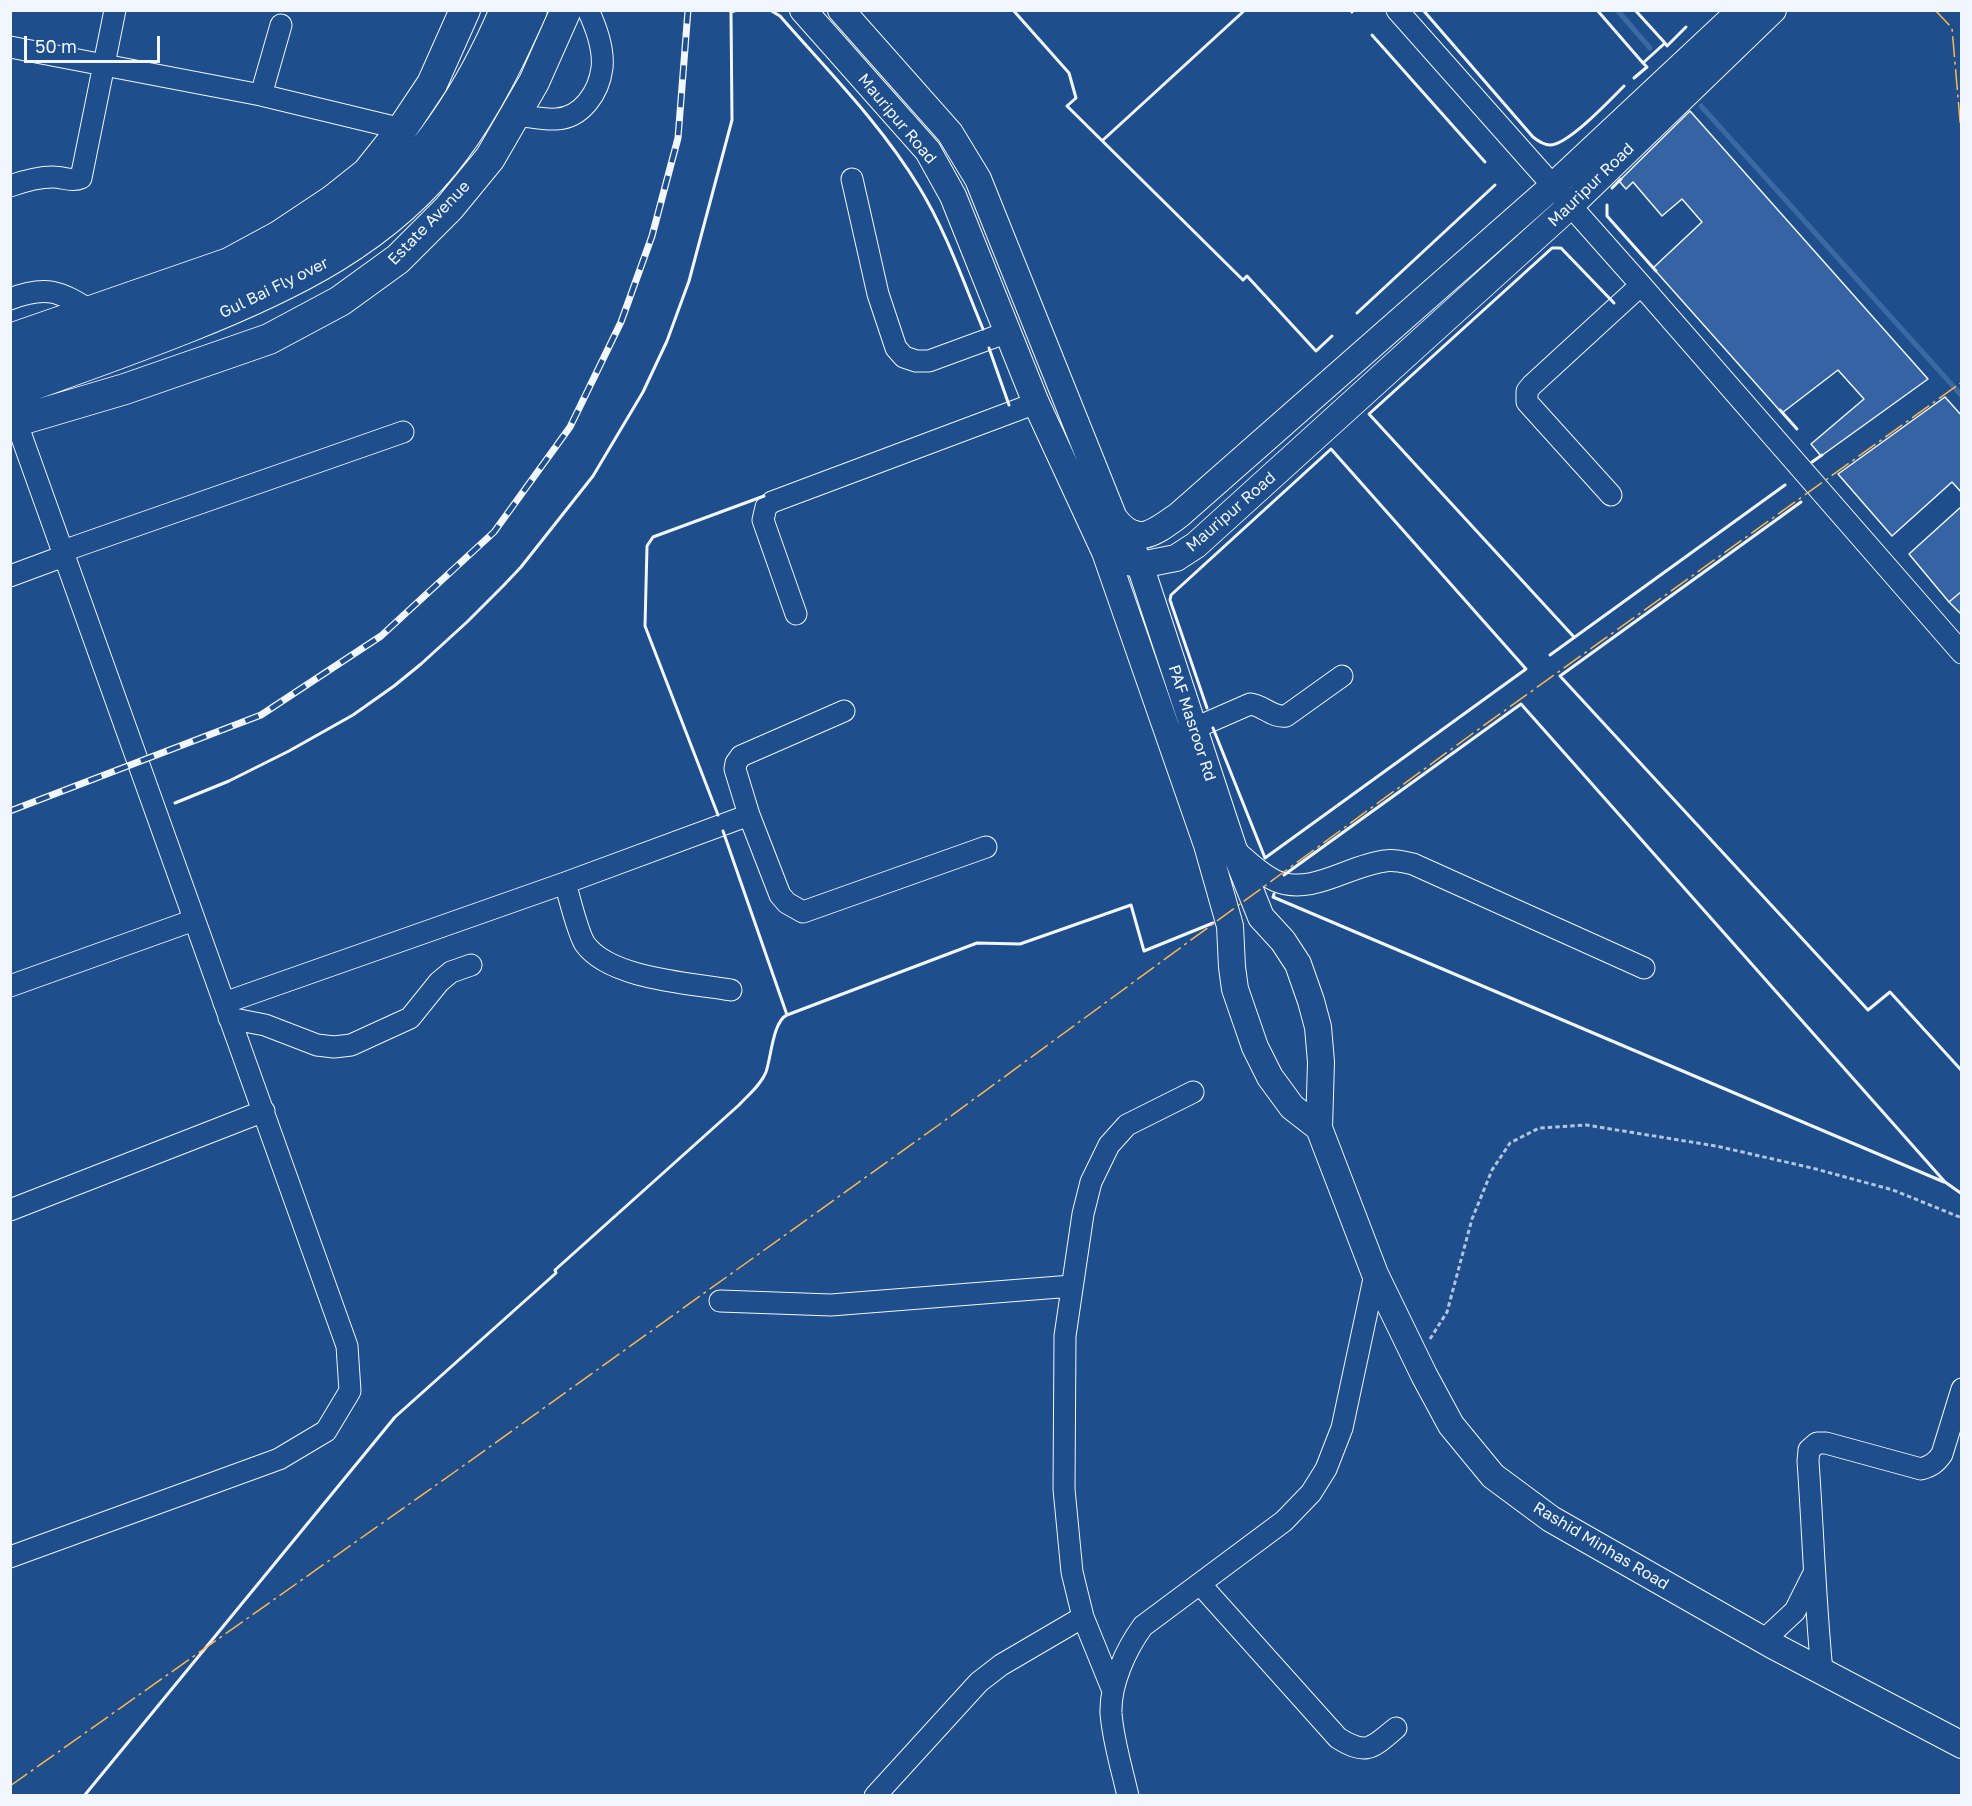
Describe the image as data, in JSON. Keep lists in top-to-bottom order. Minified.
{"streets":{"highway":["Estate Avenue","Gul Bai Fly over"],"main road":["Mauripur Road","PAF Masroor Rd","Rashid Minhas Road"]},"crossings":[["Mauripur Road","PAF Masroor Rd"],["PAF Masroor Rd","Rashid Minhas Road"]],"scale_bar":"50 m"}
